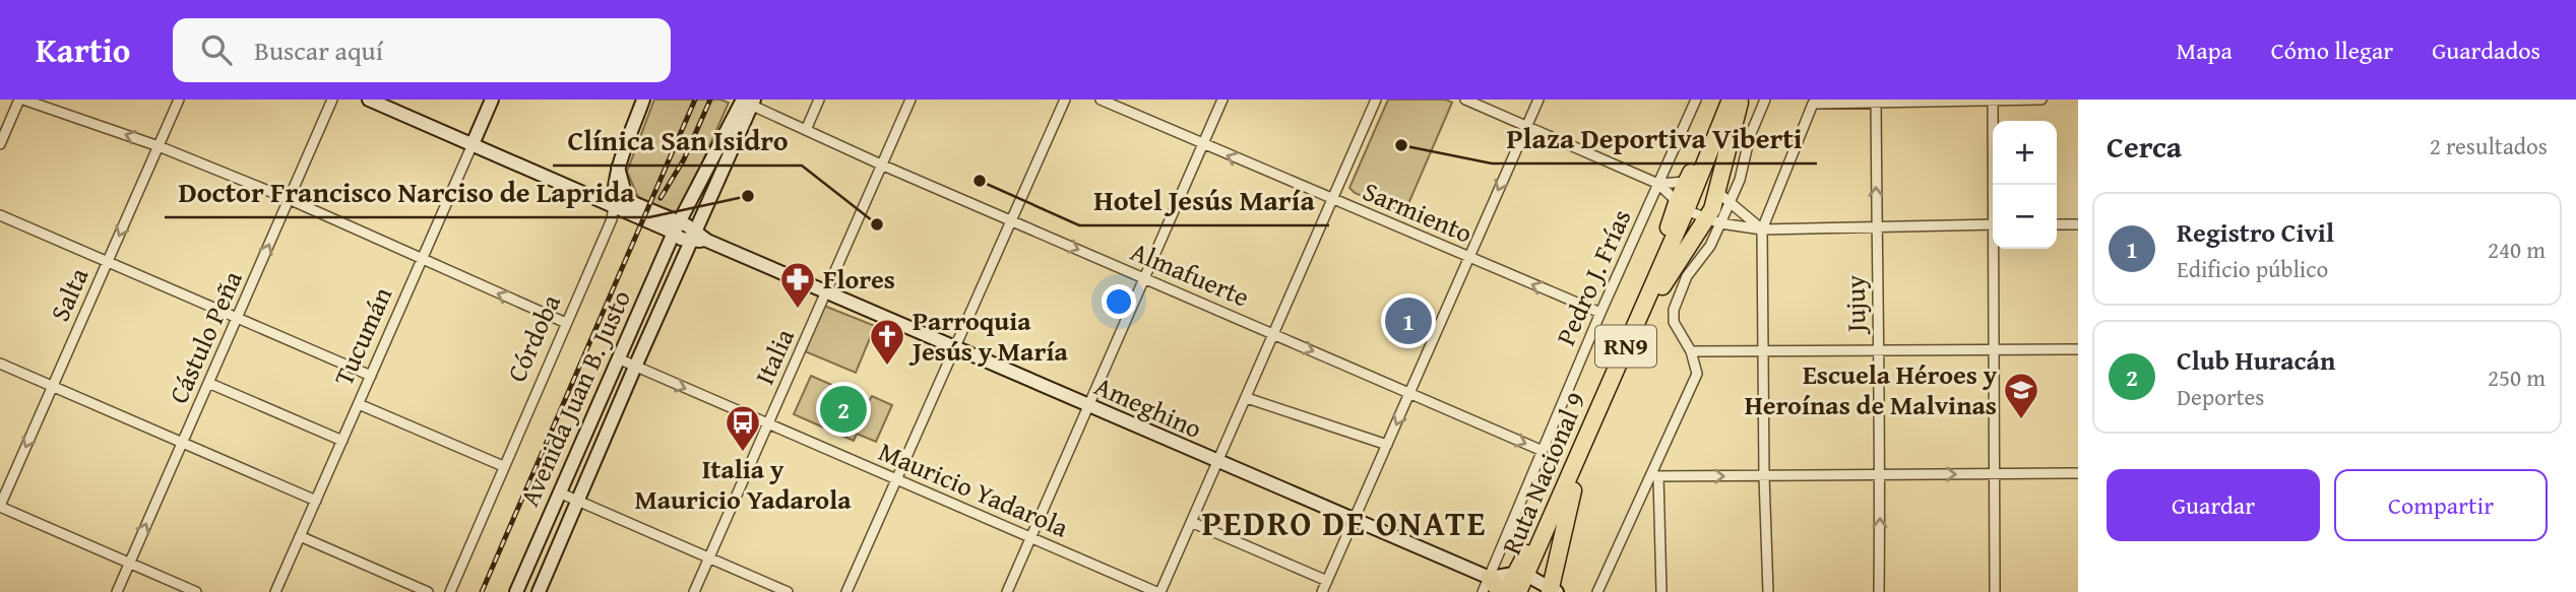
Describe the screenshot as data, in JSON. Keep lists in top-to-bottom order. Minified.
{"streets":{"highway":["RN9","Ruta Nacional 9"],"street":["Sarmiento","Almafuerte","Pedro J. Frías","Salta","Jujuy","Tucumán","Cástulo Peña","Córdoba","Italia","Avenida Juan B. Justo","Ameghino","Mauricio Yadarola"]},"crossings":[["Sarmiento","Pedro J. Frías"],["Almafuerte","Pedro J. Frías"],["Almafuerte","Italia"],["Almafuerte","Avenida Juan B. Justo"],["Pedro J. Frías","Ameghino"],["RN9","Ruta Nacional 9"],["Italia","Ameghino"],["Italia","Mauricio Yadarola"],["Avenida Juan B. Justo","Ameghino"],["Avenida Juan B. Justo","Mauricio Yadarola"]],"one_way":["Sarmiento","Salta","Jujuy","Cástulo Peña"],"districts":["PEDRO DE ONATE"],"places":{"other":["Plaza Deportiva Viberti","Hotel Jesús María","Doctor Francisco Narciso de Laprida","Clínica San Isidro"],"pharmacy":["Flores"],"church":["Parroquia Jesús y María"],"school or university":["Escuela Héroes y Heroínas de Malvinas"],"bus stop":["Italia y Mauricio Yadarola"]},"page":{"header":"Kartio","search":"Buscar aquí","nav":["Mapa","Cómo llegar","Guardados"],"heading":["Cerca","2 resultados"],"map_buttons":["+","−"],"list":[{"mark":"1","name":"Registro Civil","note":"Edificio público","value":"240 m"},{"mark":"2","name":"Club Huracán","note":"Deportes","value":"250 m"}],"pins":["1","2"],"buttons":["Guardar","Compartir"]}}
